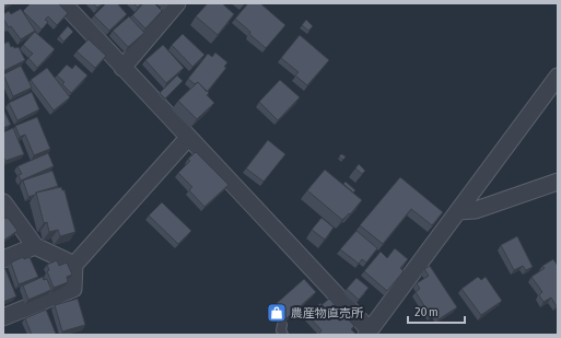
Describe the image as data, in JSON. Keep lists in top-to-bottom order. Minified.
{"places":{"shop":["農産物直売所"]},"scale_bar":"20 m"}
